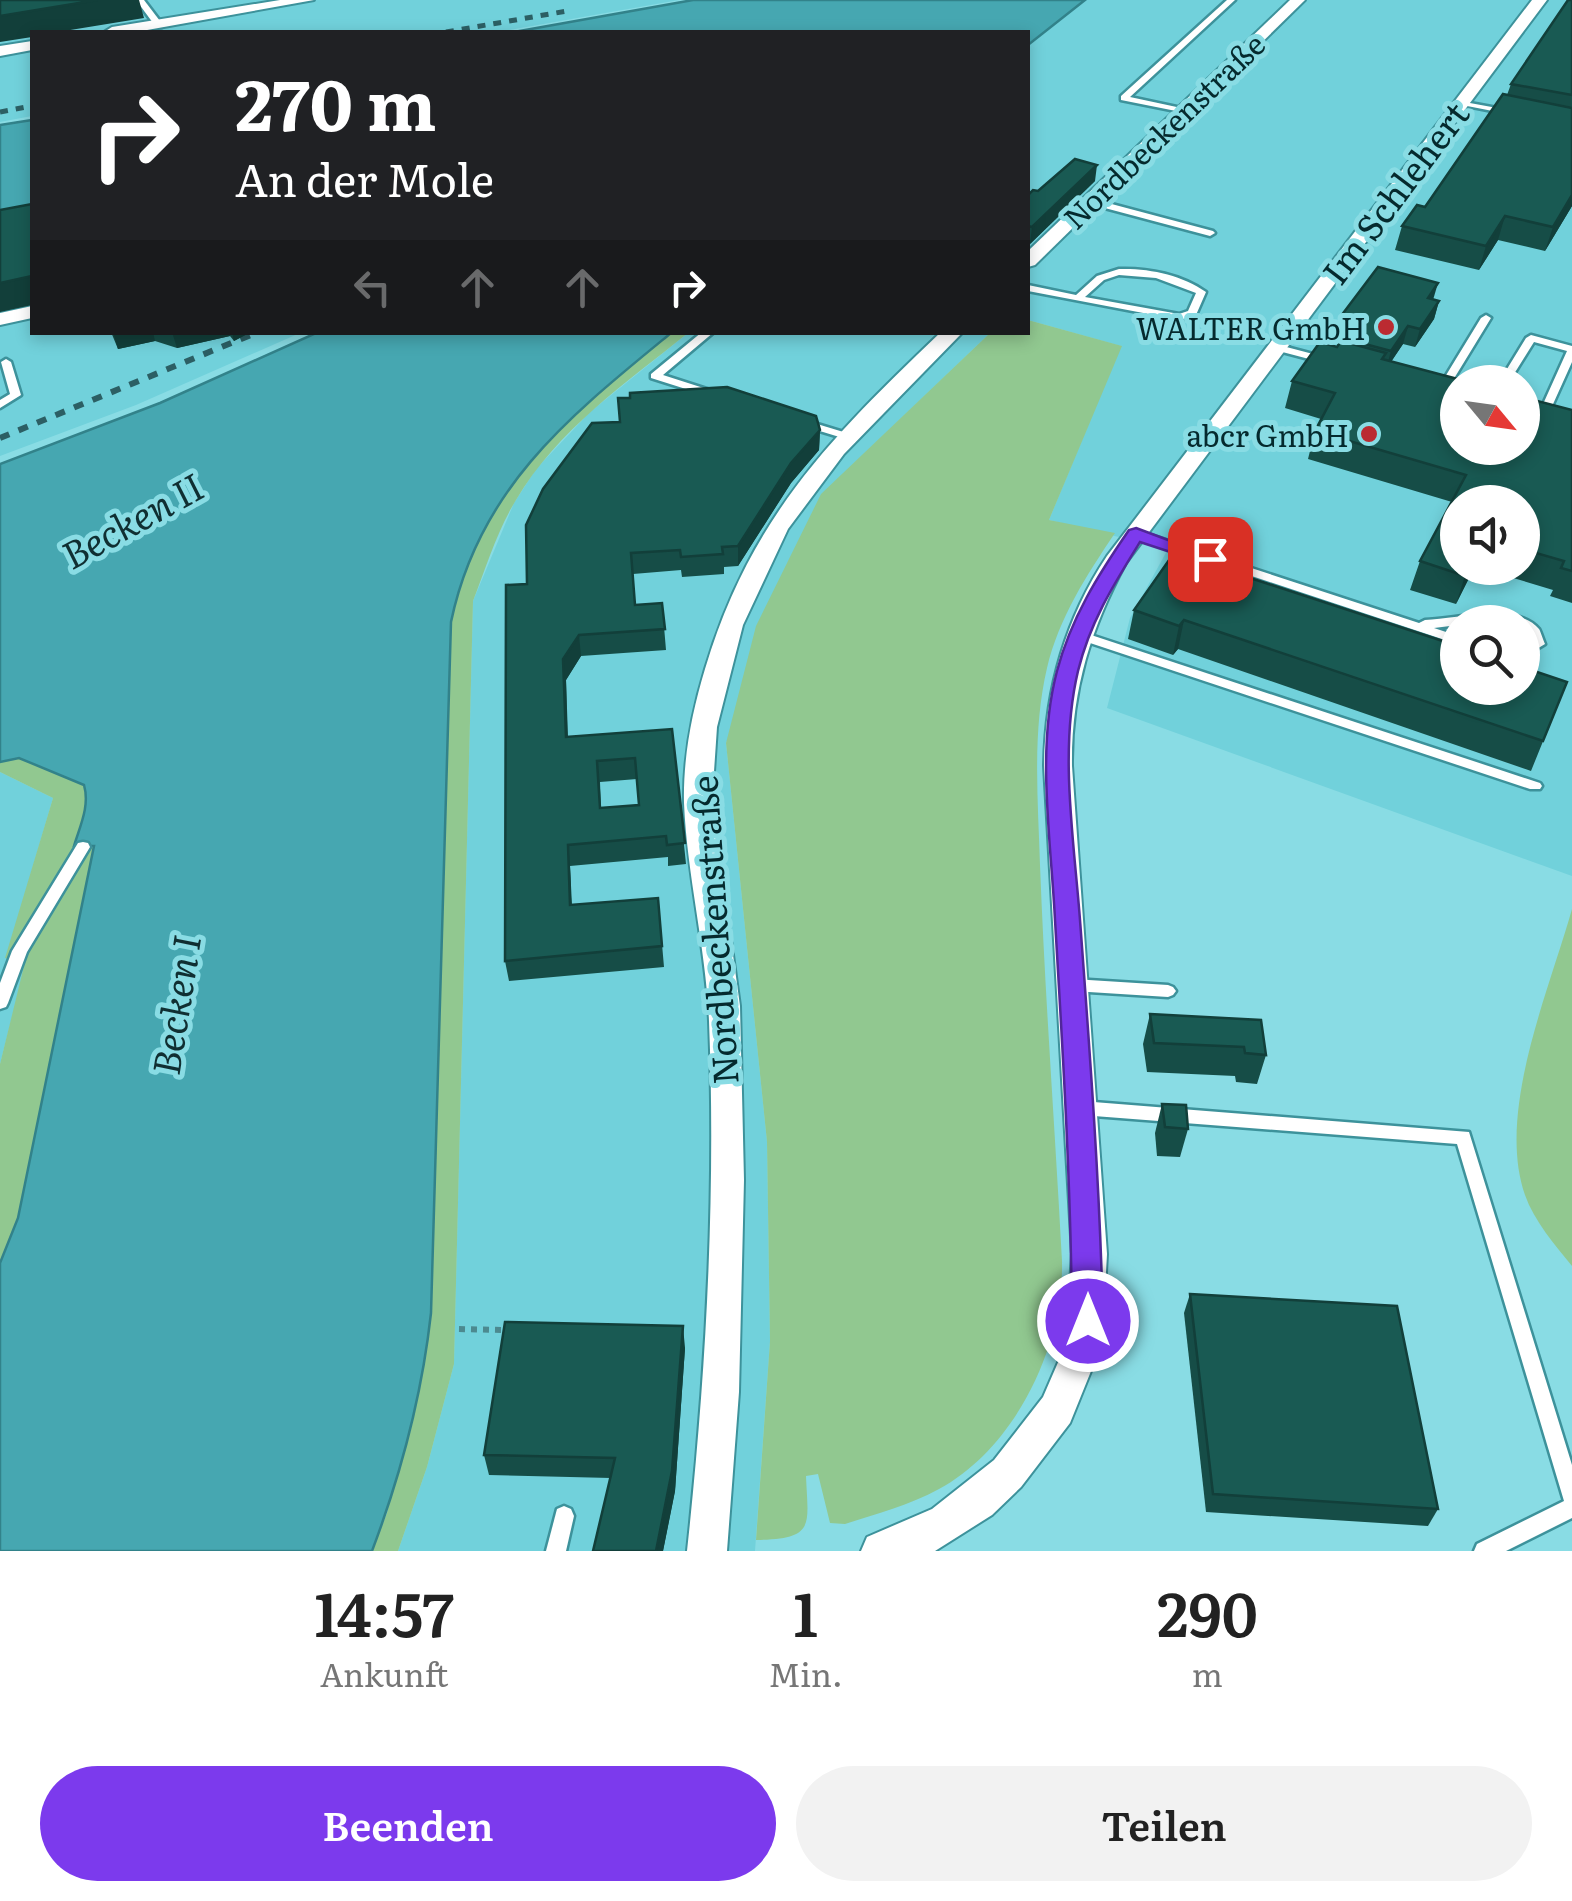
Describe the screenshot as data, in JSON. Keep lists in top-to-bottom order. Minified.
{"streets":{"street":["Nordbeckenstraße","Im Schlehert"]},"water":["Becken II","Becken I"],"places":["WALTER GmbH","abcr GmbH"],"north":"bottom right","page":{"turn":["270 m","An der Mole"],"eta":["14:57","Ankunft","1","Min.","290","m"],"buttons":["Beenden","Teilen"]}}
